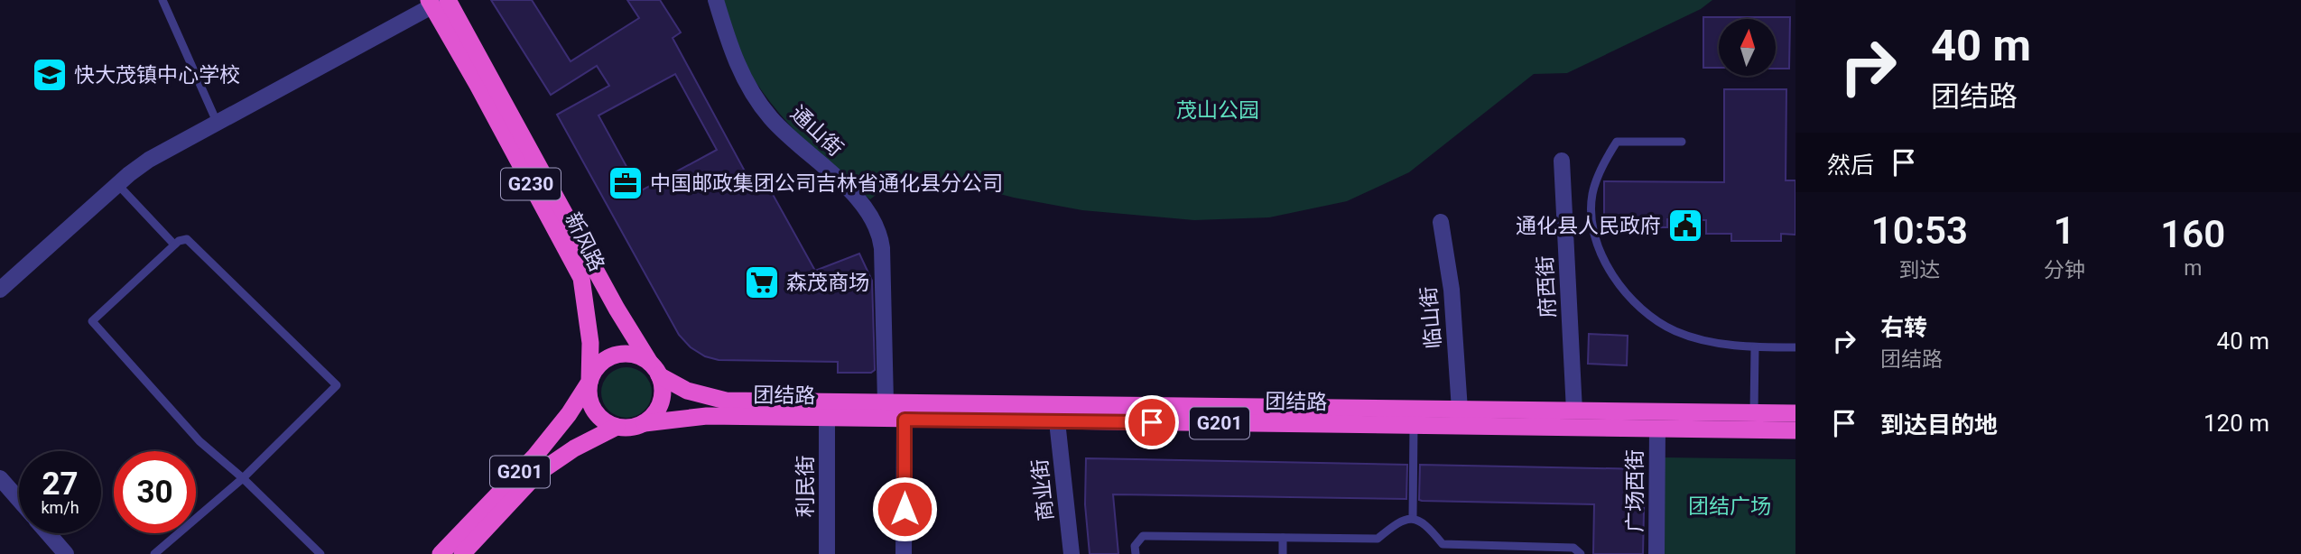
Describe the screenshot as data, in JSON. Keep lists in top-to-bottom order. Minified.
{"streets":{"highway":["G230","新风路","团结路","G201"],"street":["通山街","府西街","临山街","利民街","商业街","广场西街"]},"crossings":[["通山街","团结路"],["新风路","团结路"],["新风路","G201"],["府西街","团结路"],["临山街","团结路"],["团结路","G201"],["团结路","利民街"],["团结路","商业街"],["团结路","广场西街"]],"parks":["茂山公园","团结广场"],"places":{"school or university":["快大茂镇中心学校"],"office":["中国邮政集团公司吉林省通化县分公司"],"public building":["通化县人民政府"],"supermarket":["森茂商场"]},"north":"top","page":{"turn":["40 m","团结路"],"then":"然后","eta":["10:53","到达","1","分钟","160","m"],"list":[{"name":"右转","note":"团结路","value":"40 m"},{"name":"到达目的地","value":"120 m"}],"speed":"27 km/h","limit":"30"}}
